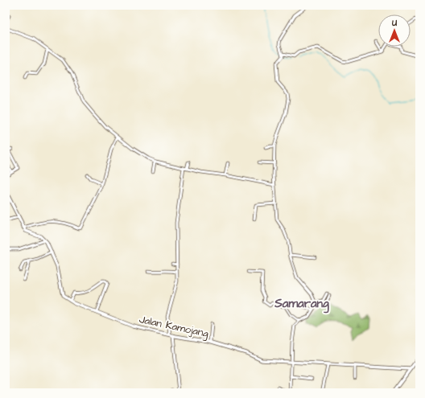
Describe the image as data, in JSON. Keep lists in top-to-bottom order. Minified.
{"streets":{"main road":["Jalan Kamojang"]},"districts":["Samarang"],"north":"top"}
